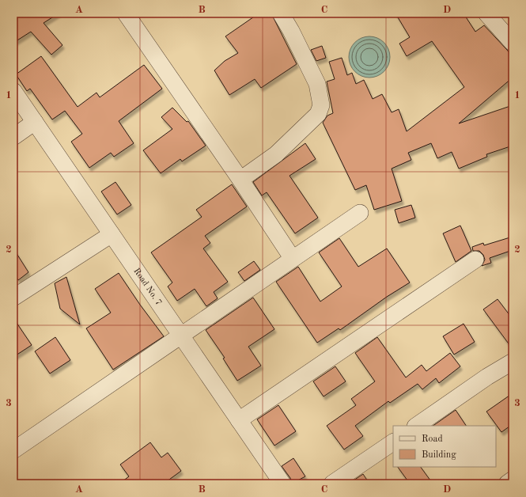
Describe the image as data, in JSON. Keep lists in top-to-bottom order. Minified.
{"streets":{"street":["Road No. 7"]},"legend":["Road","Building"],"grid":{"columns":["A","B","C","D"],"rows":["1","2","3"]}}
